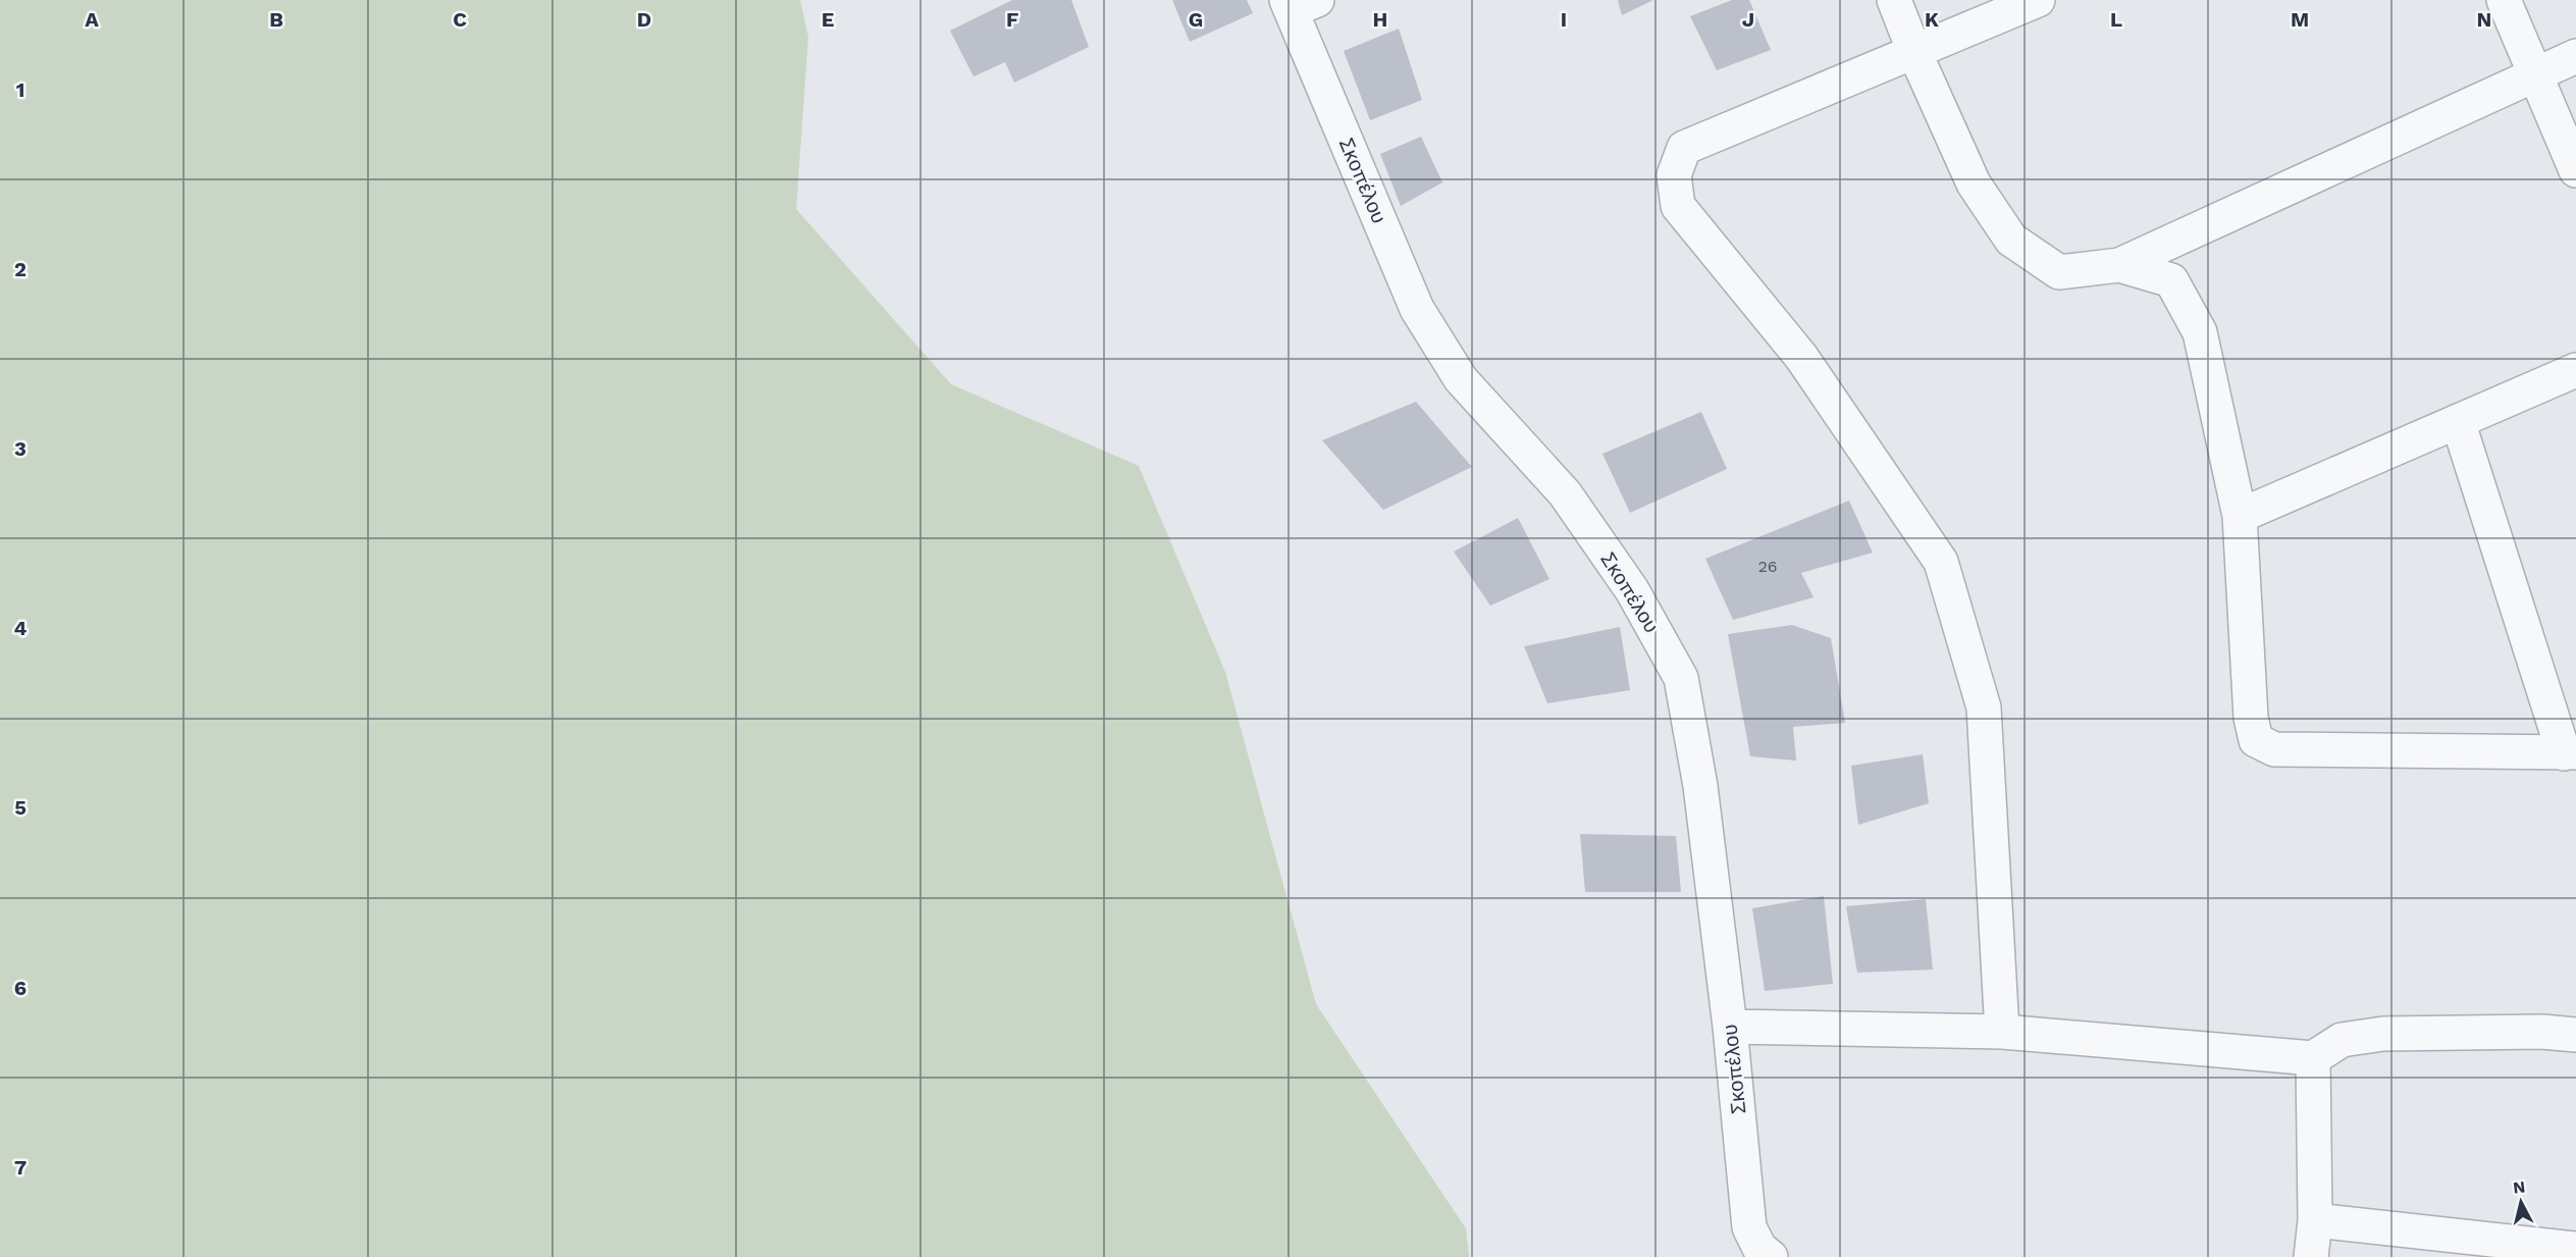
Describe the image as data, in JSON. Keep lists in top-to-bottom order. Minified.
{"streets":{"street":["Σκοπέλου"]},"house_numbers":["26"],"north":"top","grid":{"columns":["A","B","C","D","E","F","G","H","I","J","K","L","M","N"],"rows":["1","2","3","4","5","6","7"]}}
